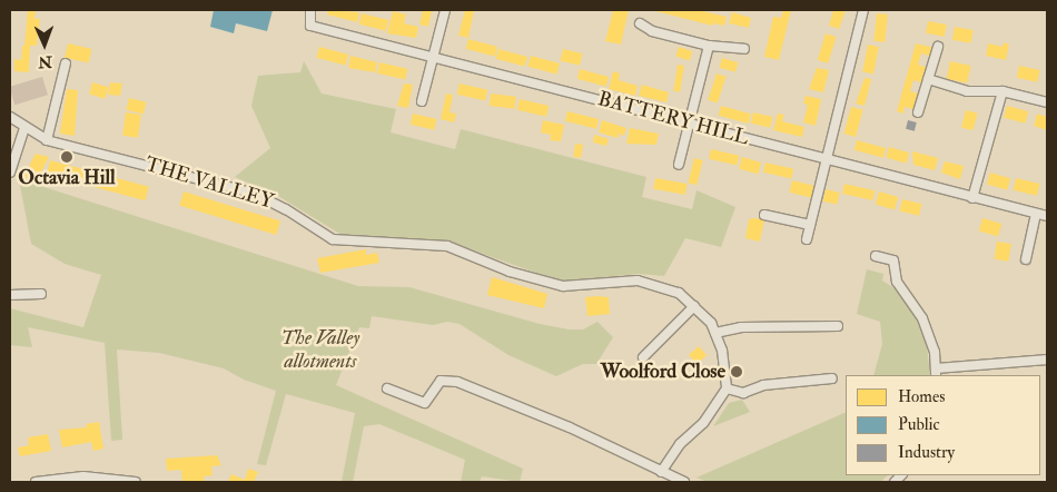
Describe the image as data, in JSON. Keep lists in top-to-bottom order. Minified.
{"streets":{"street":["BATTERY HILL","THE VALLEY"]},"parks":["The Valley allotments"],"places":["Octavia Hill","Woolford Close"],"legend":["Homes","Public","Industry"],"north":"bottom"}
